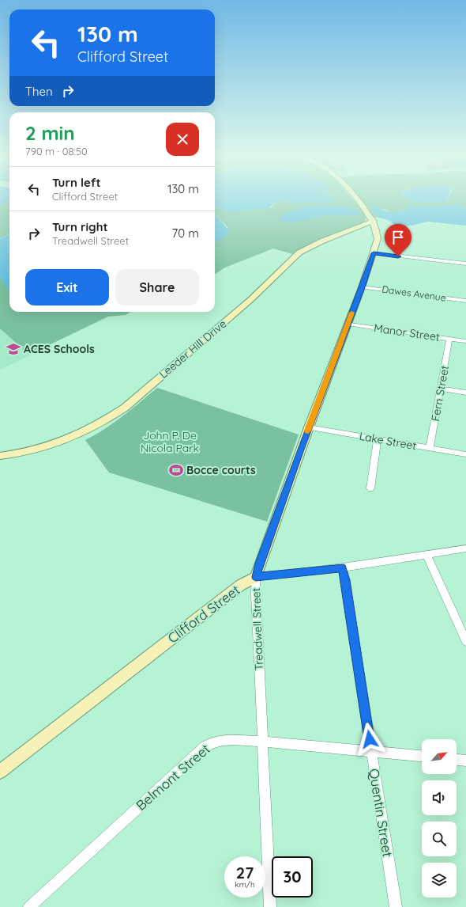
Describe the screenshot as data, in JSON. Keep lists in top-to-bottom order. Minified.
{"streets":{"street":["Dawes Avenue","Manor Street","Leeder Hill Drive","Fern Street","Lake Street","Clifford Street","Treadwell Street","Belmont Street","Quentin Street"]},"crossings":[["Dawes Avenue","Treadwell Street"],["Manor Street","Fern Street"],["Manor Street","Treadwell Street"],["Leeder Hill Drive","Treadwell Street"],["Fern Street","Lake Street"],["Lake Street","Treadwell Street"],["Clifford Street","Treadwell Street"],["Clifford Street","Quentin Street"],["Treadwell Street","Belmont Street"],["Belmont Street","Quentin Street"]],"parks":["John P. De Nicola Park"],"places":{"school or university":["ACES Schools"],"sports":["Bocce courts"]},"north":"top right","page":{"turn":["130 m","Clifford Street"],"then":"Then","heading":["2 min","790 m · 08:50"],"list":[{"name":"Turn left","note":"Clifford Street","value":"130 m"},{"name":"Turn right","note":"Treadwell Street","value":"70 m"}],"buttons":["Exit","Share"],"speed":"27 km/h","limit":"30"}}
